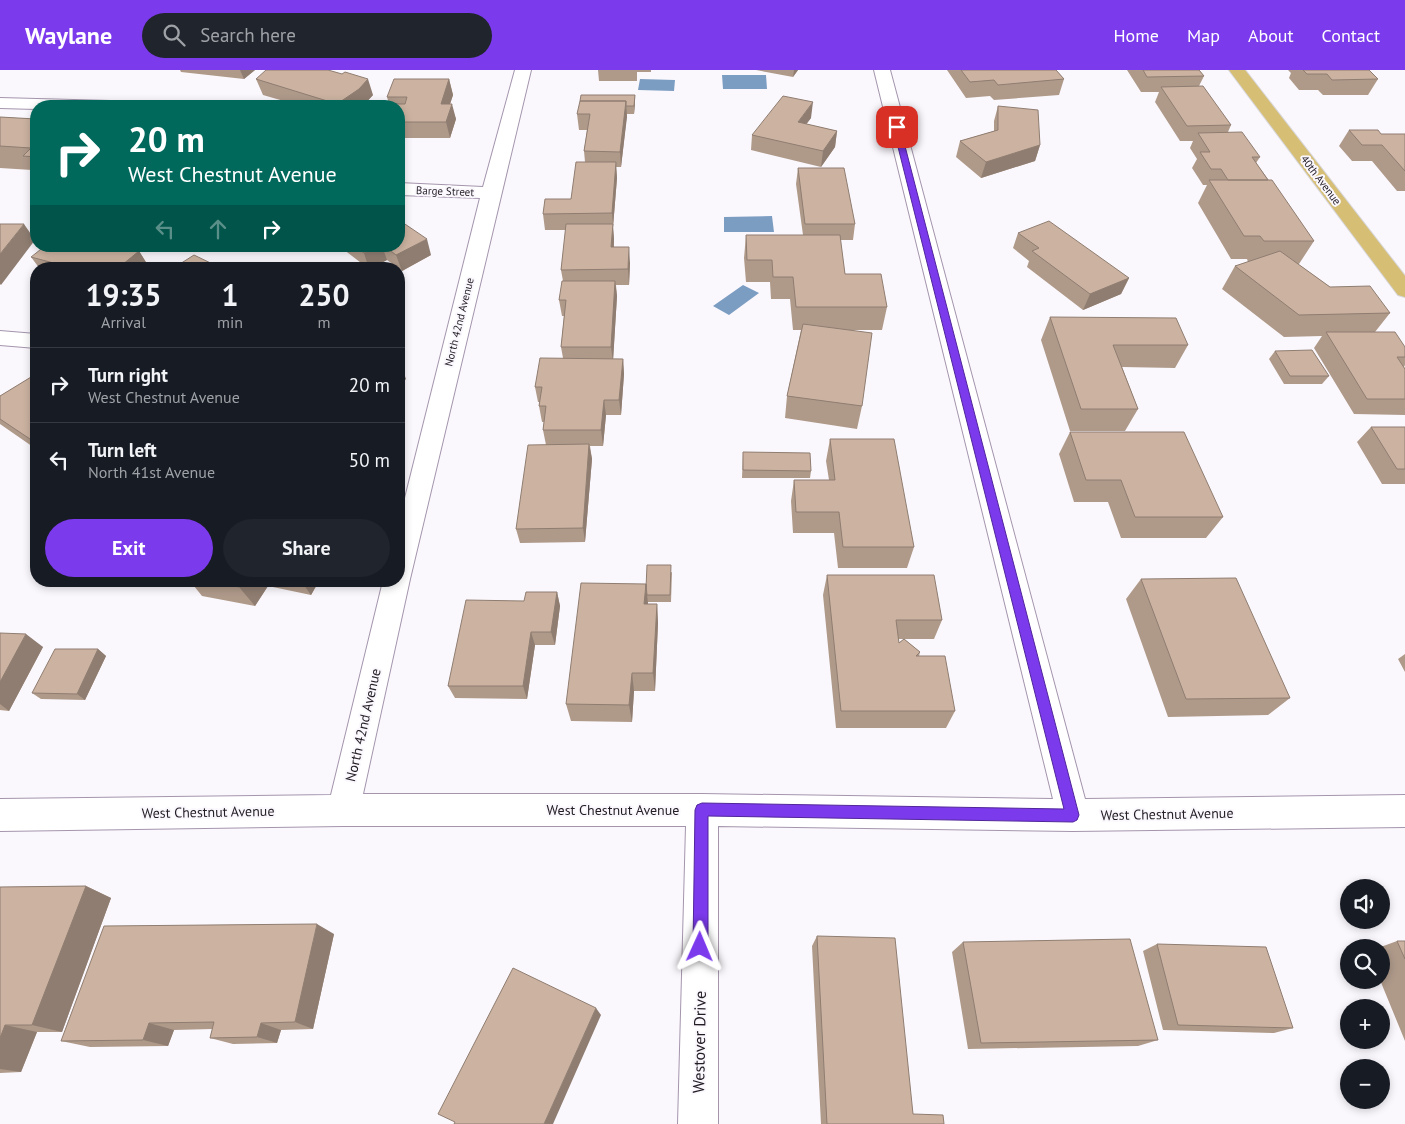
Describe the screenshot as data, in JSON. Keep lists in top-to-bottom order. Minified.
{"streets":{"main road":["40th Avenue"],"street":["Barge Street","North 42nd Avenue","West Chestnut Avenue","Westover Drive"]},"crossings":[["Barge Street","North 42nd Avenue"],["North 42nd Avenue","West Chestnut Avenue"],["West Chestnut Avenue","Westover Drive"]],"page":{"header":"Waylane","search":"Search here","nav":["Home","Map","About","Contact"],"turn":["20 m","West Chestnut Avenue"],"eta":["19:35","Arrival","1","min","250","m"],"list":[{"name":"Turn right","note":"West Chestnut Avenue","value":"20 m"},{"name":"Turn left","note":"North 41st Avenue","value":"50 m"}],"buttons":["Exit","Share"],"map_buttons":["+","−"]}}
